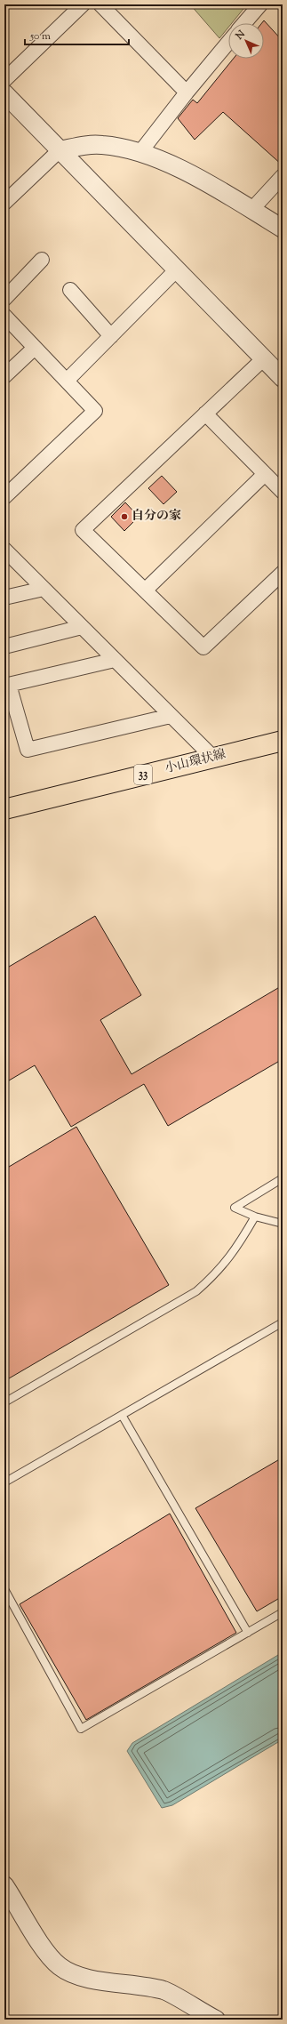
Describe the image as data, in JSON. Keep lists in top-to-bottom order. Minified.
{"streets":{"main road":["小山環状線","33"]},"places":["自分の家"],"scale_bar":"50 m","north":"top left"}
